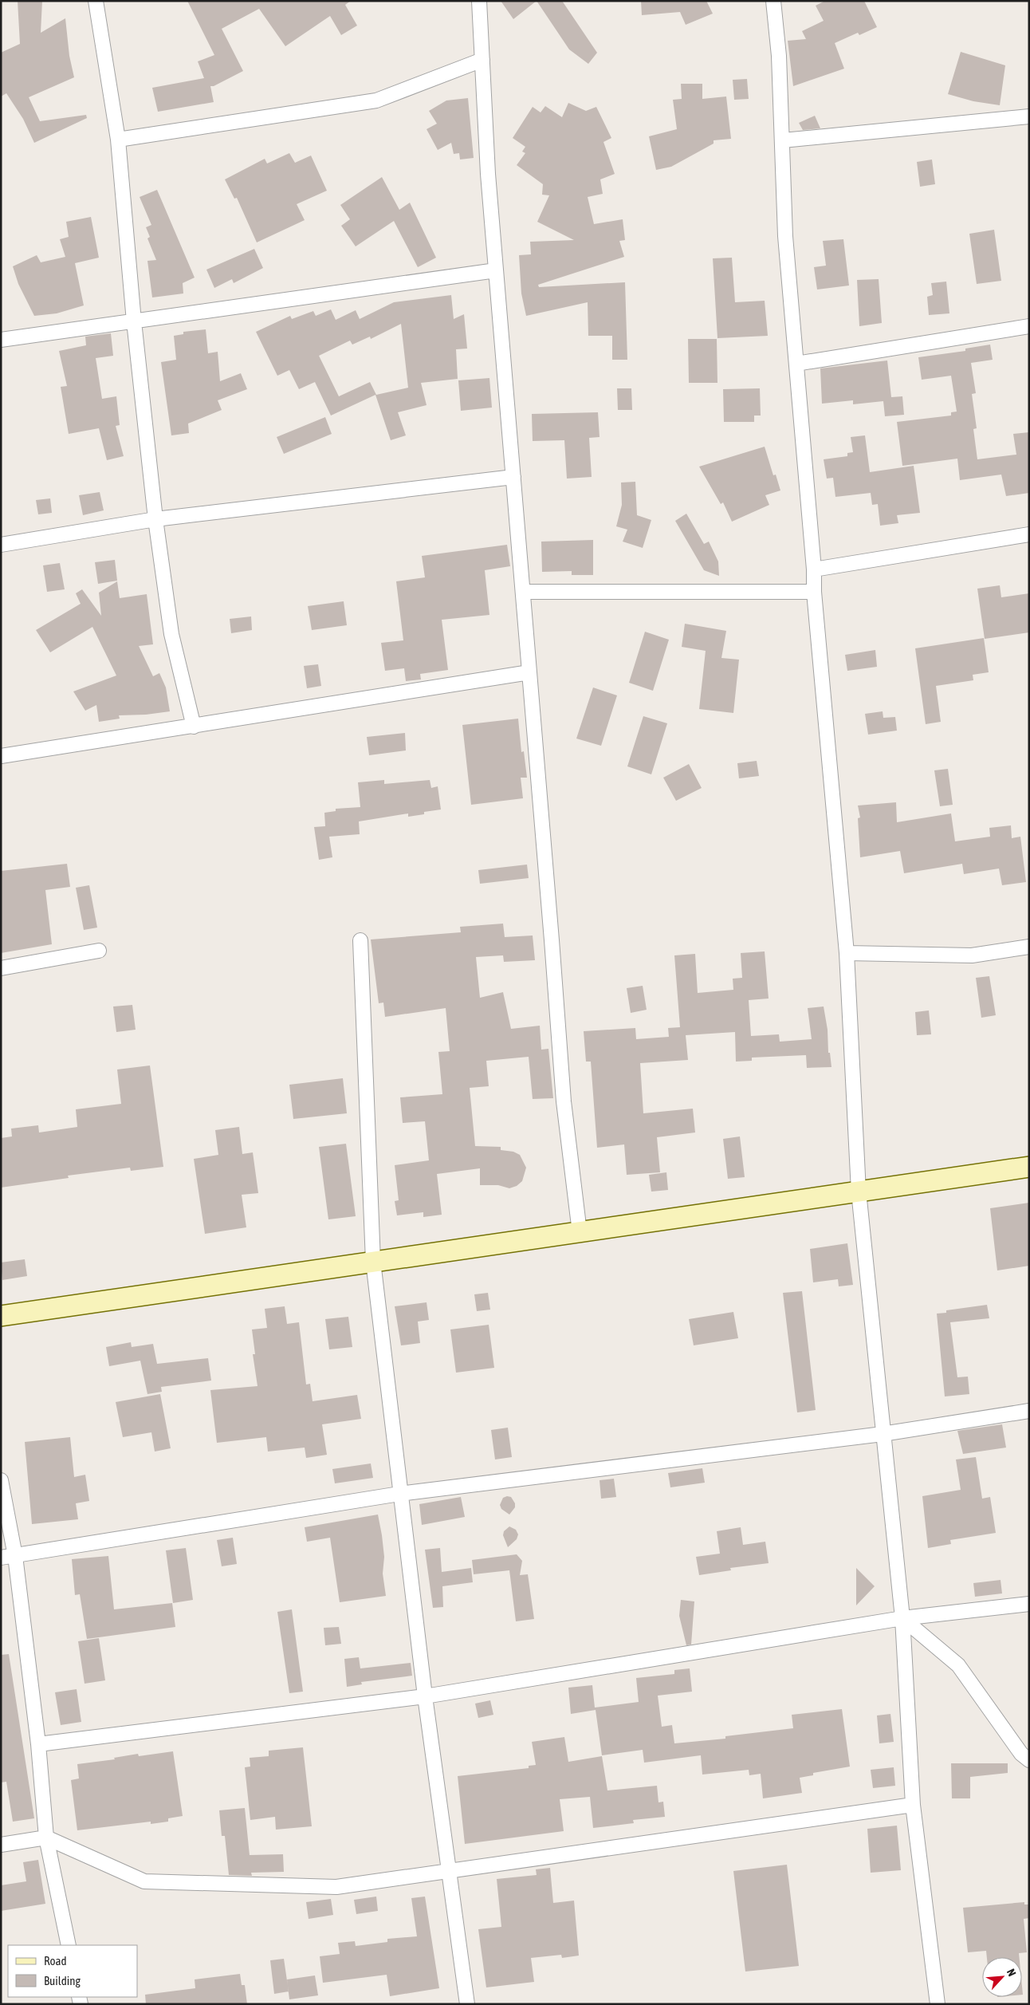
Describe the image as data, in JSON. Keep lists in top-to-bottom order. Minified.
{"legend":["Road","Building"],"north":"top right"}
